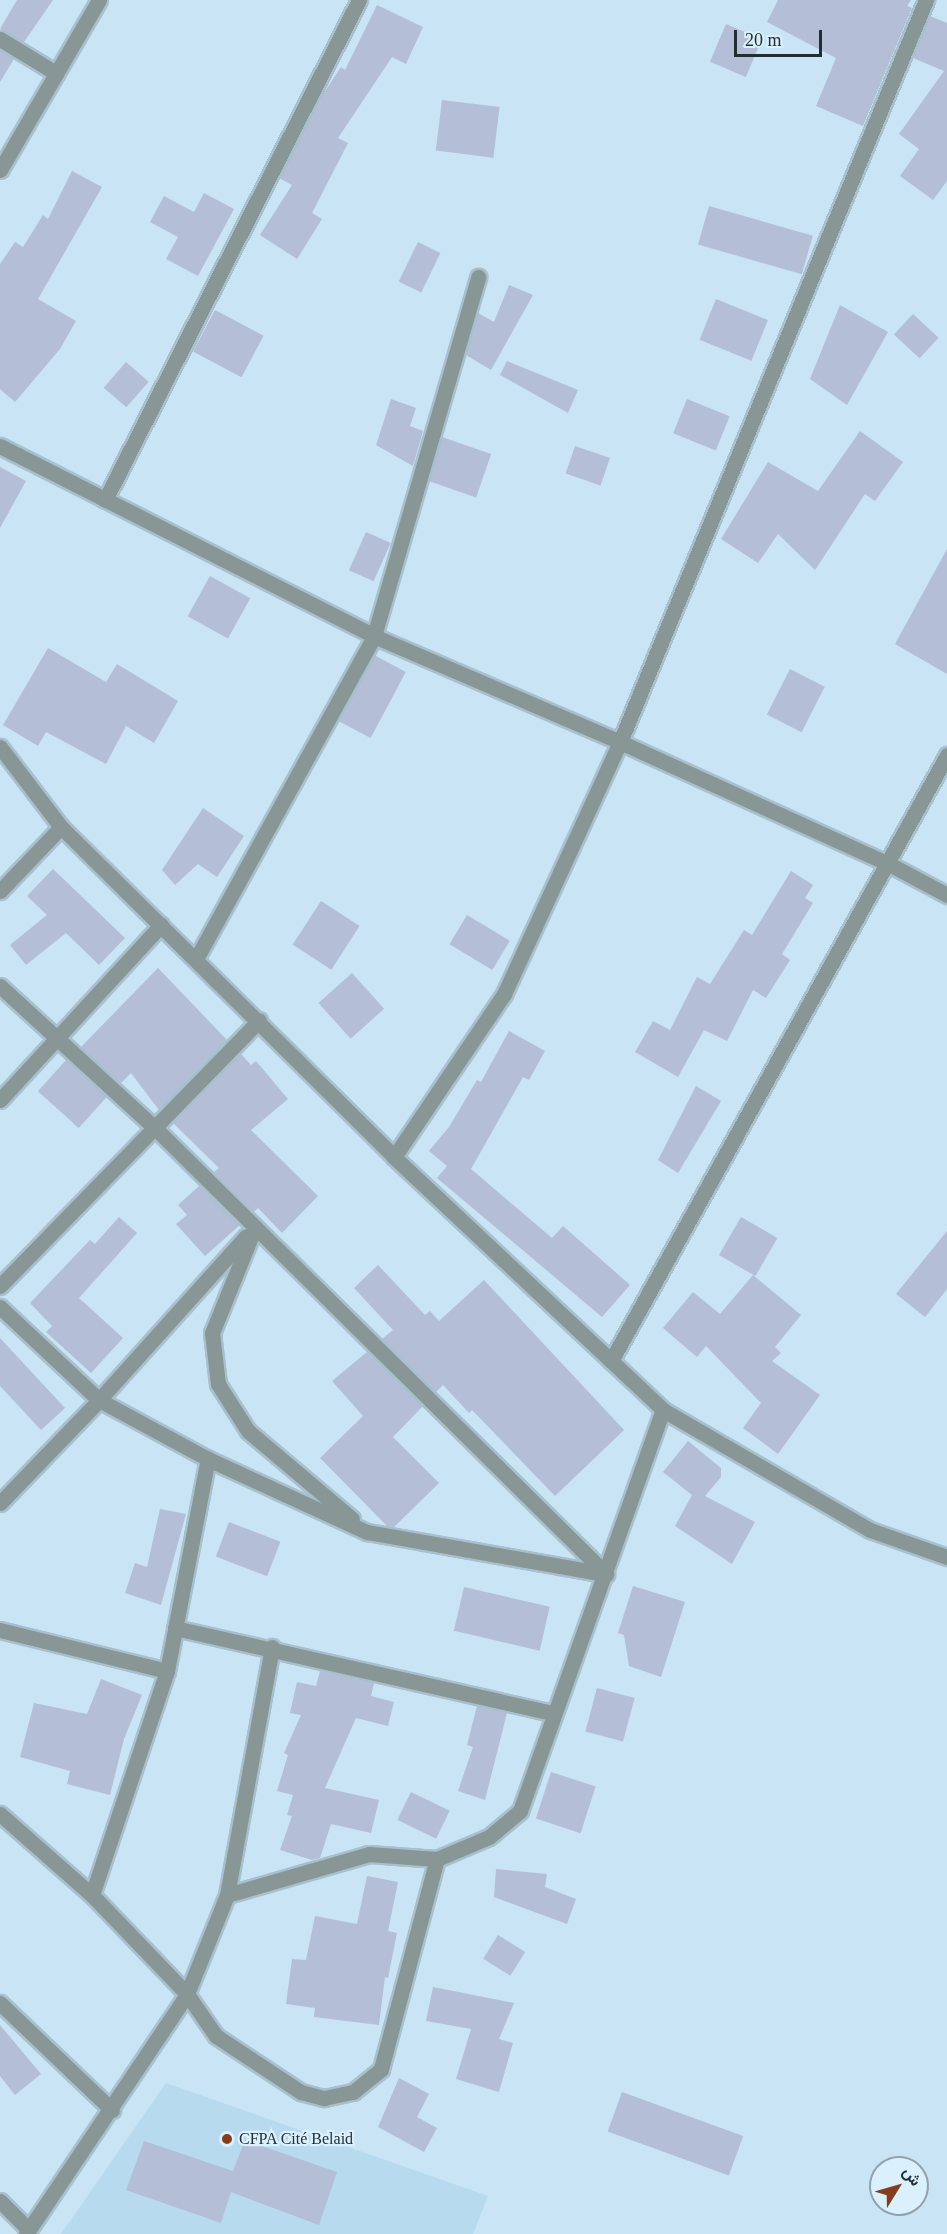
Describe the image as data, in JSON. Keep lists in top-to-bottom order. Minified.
{"places":["CFPA Cité Belaid"],"scale_bar":"20 m","north":"top right"}
